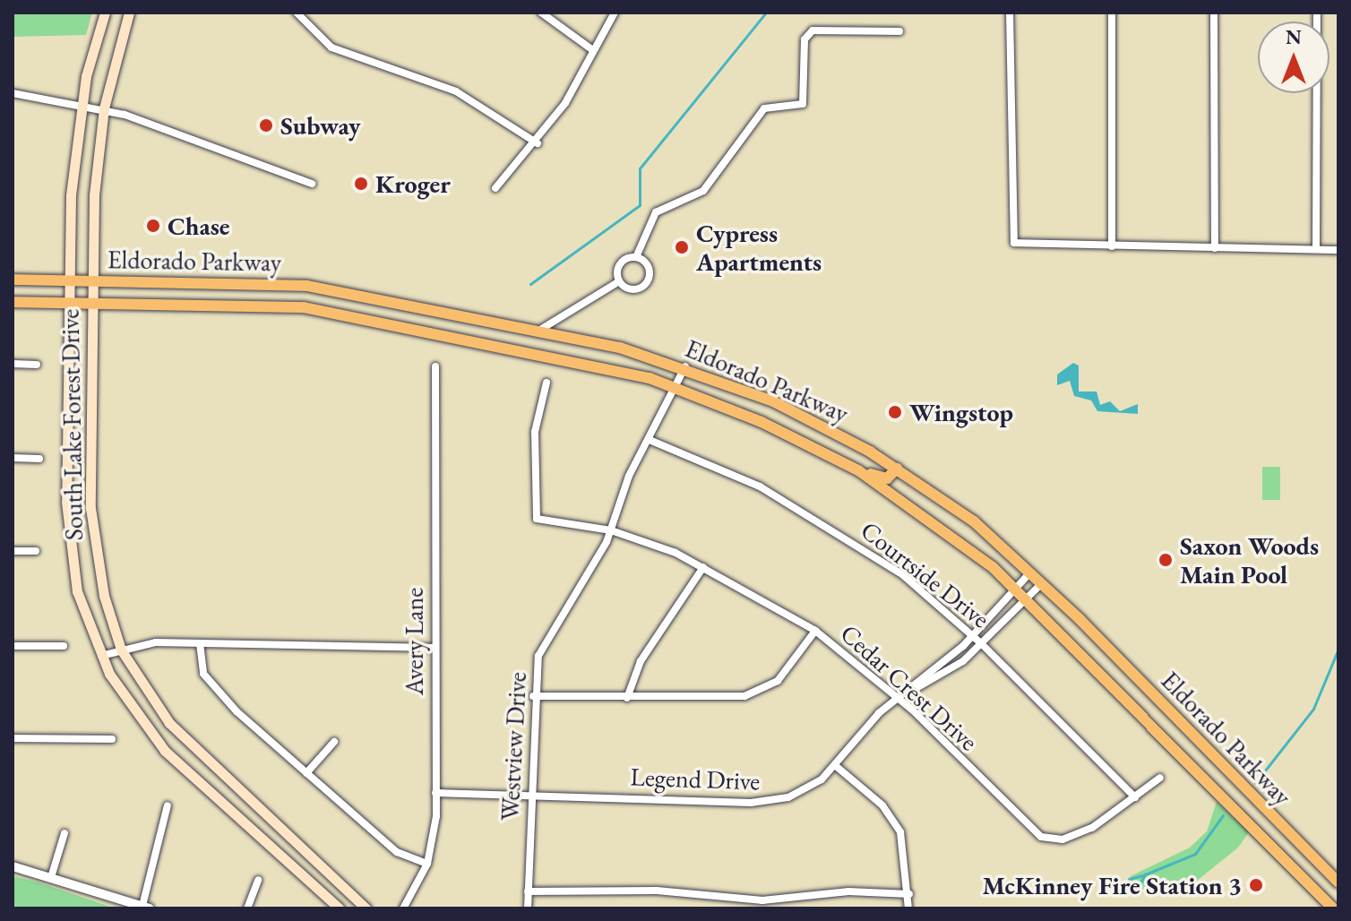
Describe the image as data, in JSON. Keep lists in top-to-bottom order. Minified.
{"streets":{"main road":["Eldorado Parkway","South Lake Forest Drive"],"street":["Courtside Drive","Avery Lane","Cedar Crest Drive","Westview Drive","Legend Drive"]},"crossings":[["Eldorado Parkway","South Lake Forest Drive"],["Eldorado Parkway","Westview Drive"],["Eldorado Parkway","Legend Drive"],["Courtside Drive","Cedar Crest Drive"],["Courtside Drive","Westview Drive"],["Courtside Drive","Legend Drive"],["Avery Lane","Legend Drive"],["Cedar Crest Drive","Westview Drive"],["Cedar Crest Drive","Legend Drive"],["Westview Drive","Legend Drive"]],"places":["Subway","Kroger","Chase","Cypress Apartments","Wingstop","Saxon Woods Main Pool","McKinney Fire Station 3"],"north":"top"}
